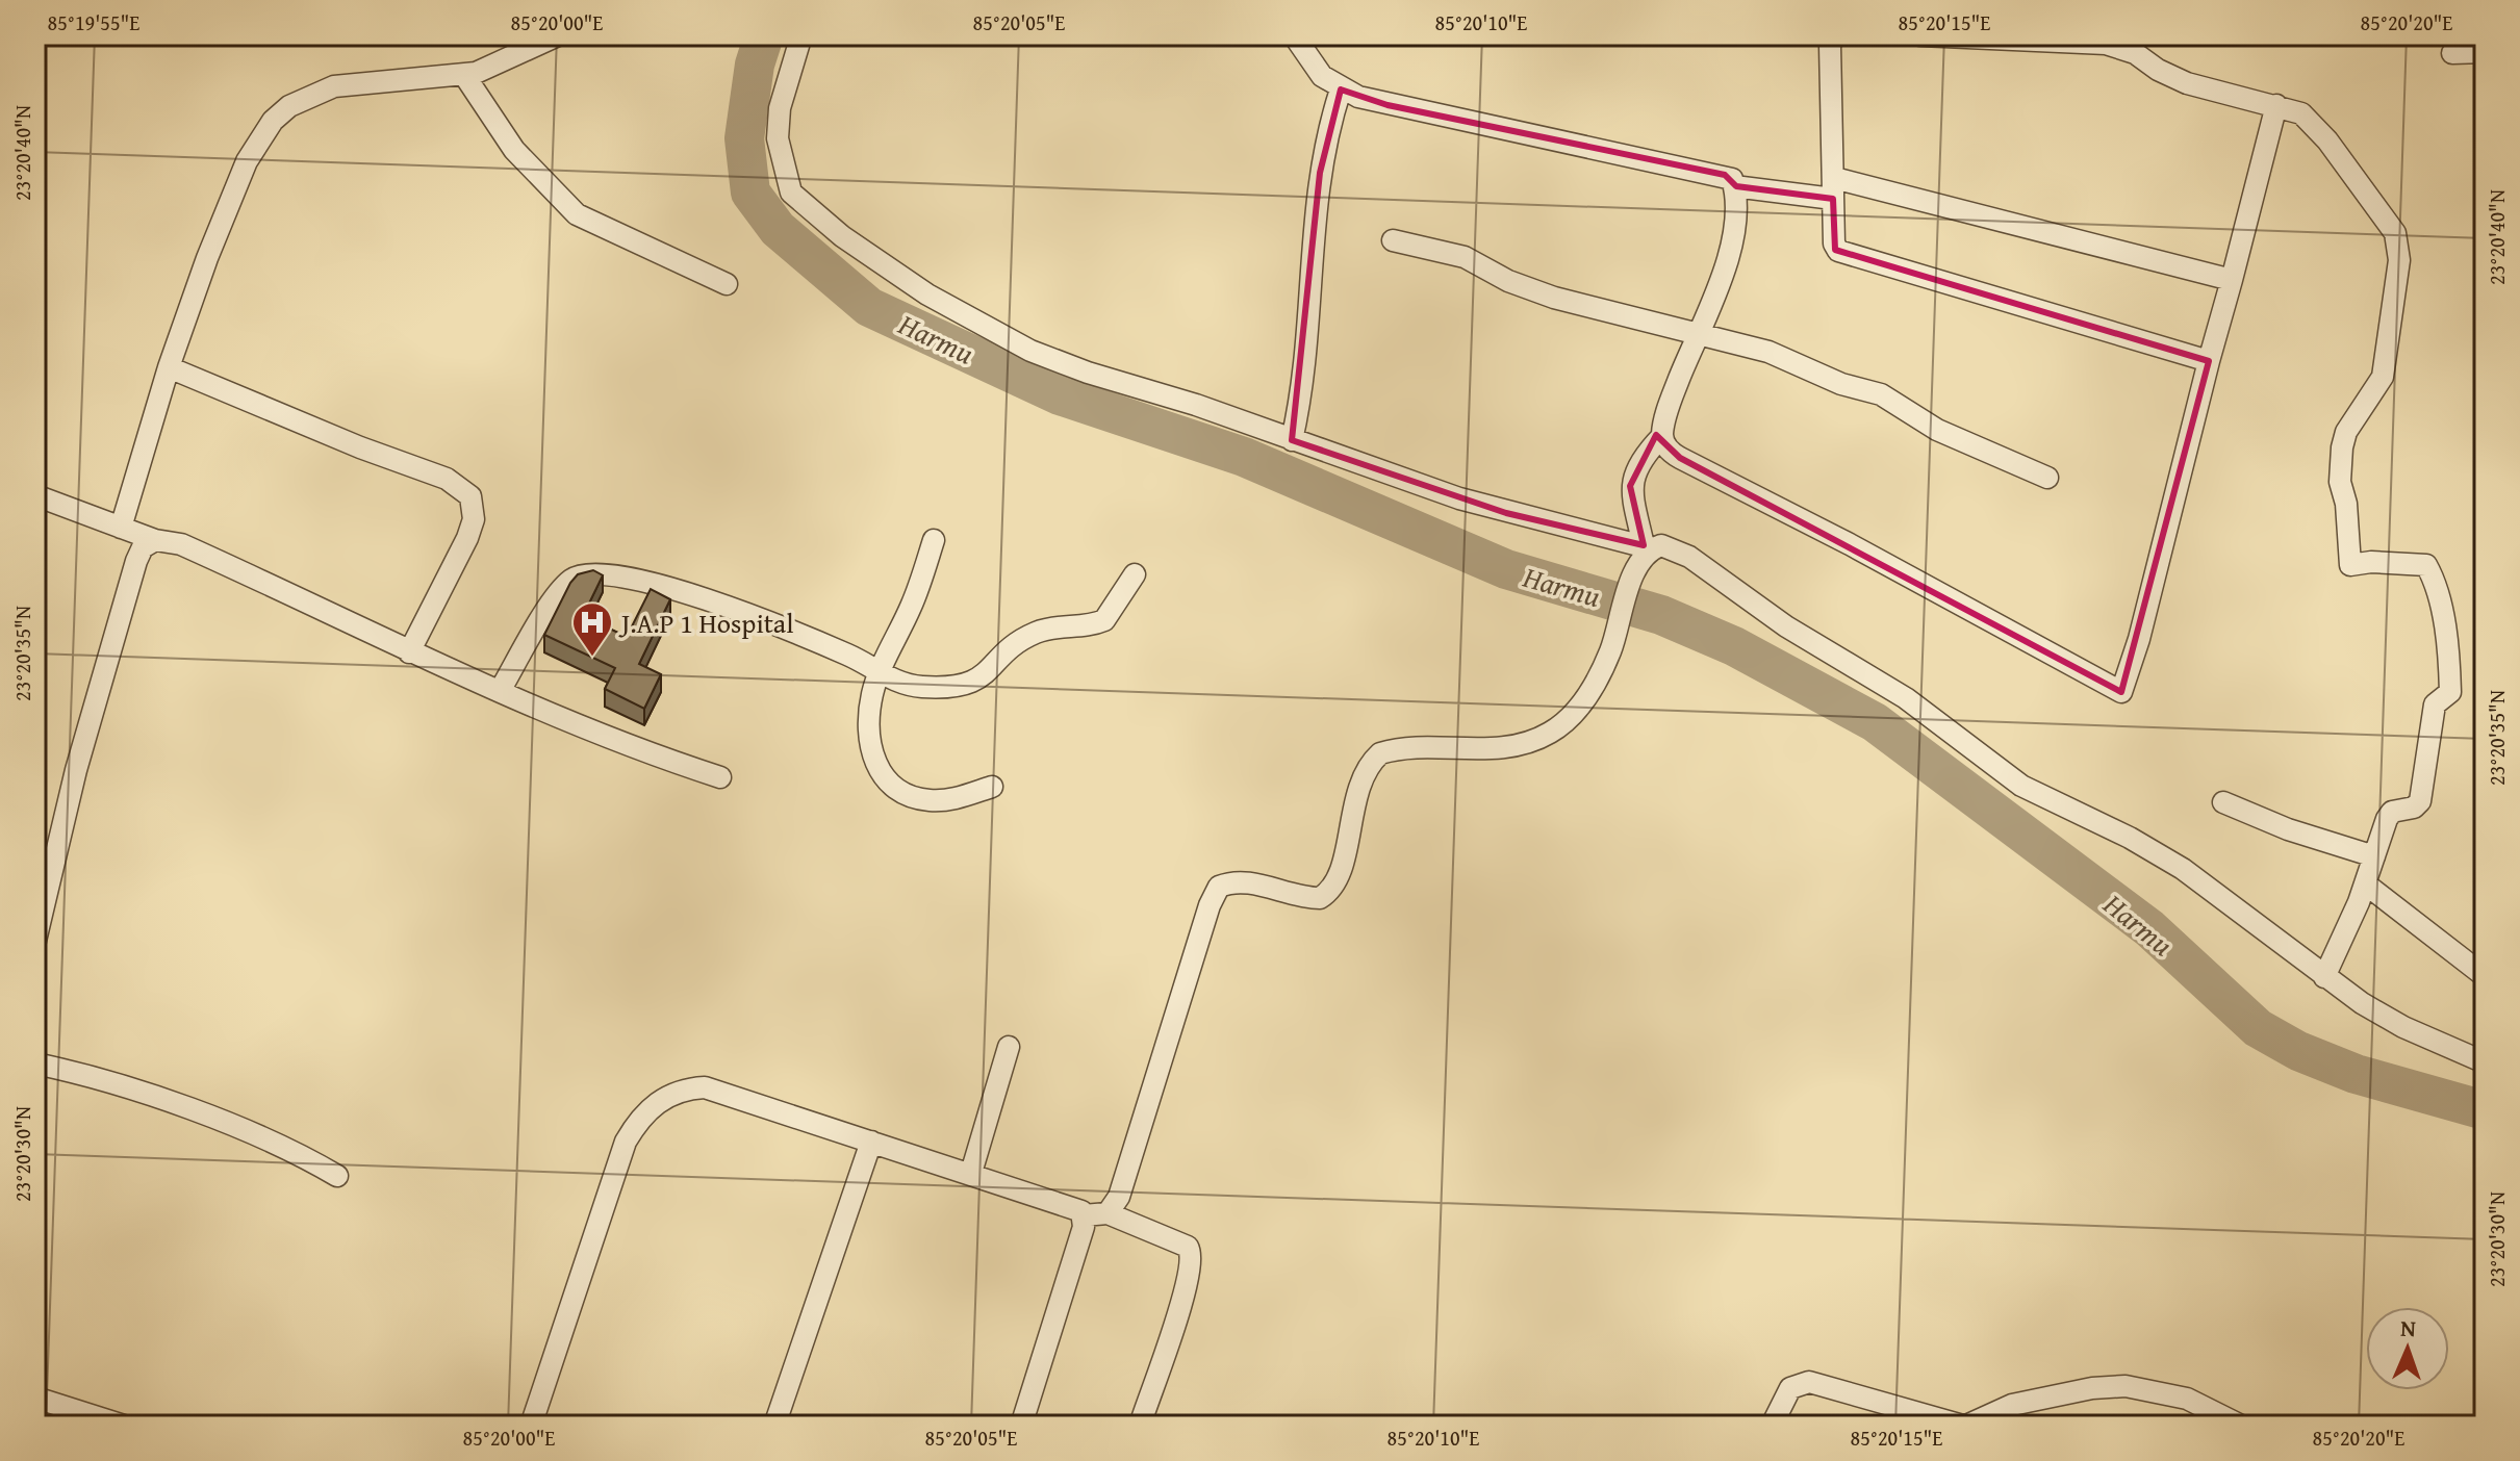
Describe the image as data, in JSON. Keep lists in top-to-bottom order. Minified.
{"water":["Harmu"],"places":{"hospital":["J.A.P 1 Hospital"]},"north":"top","coordinates":["85°19'55\"E","85°20'00\"E","85°20'05\"E","85°20'10\"E","85°20'15\"E","85°20'20\"E","23°20'40\"N","23°20'35\"N","23°20'30\"N"]}
